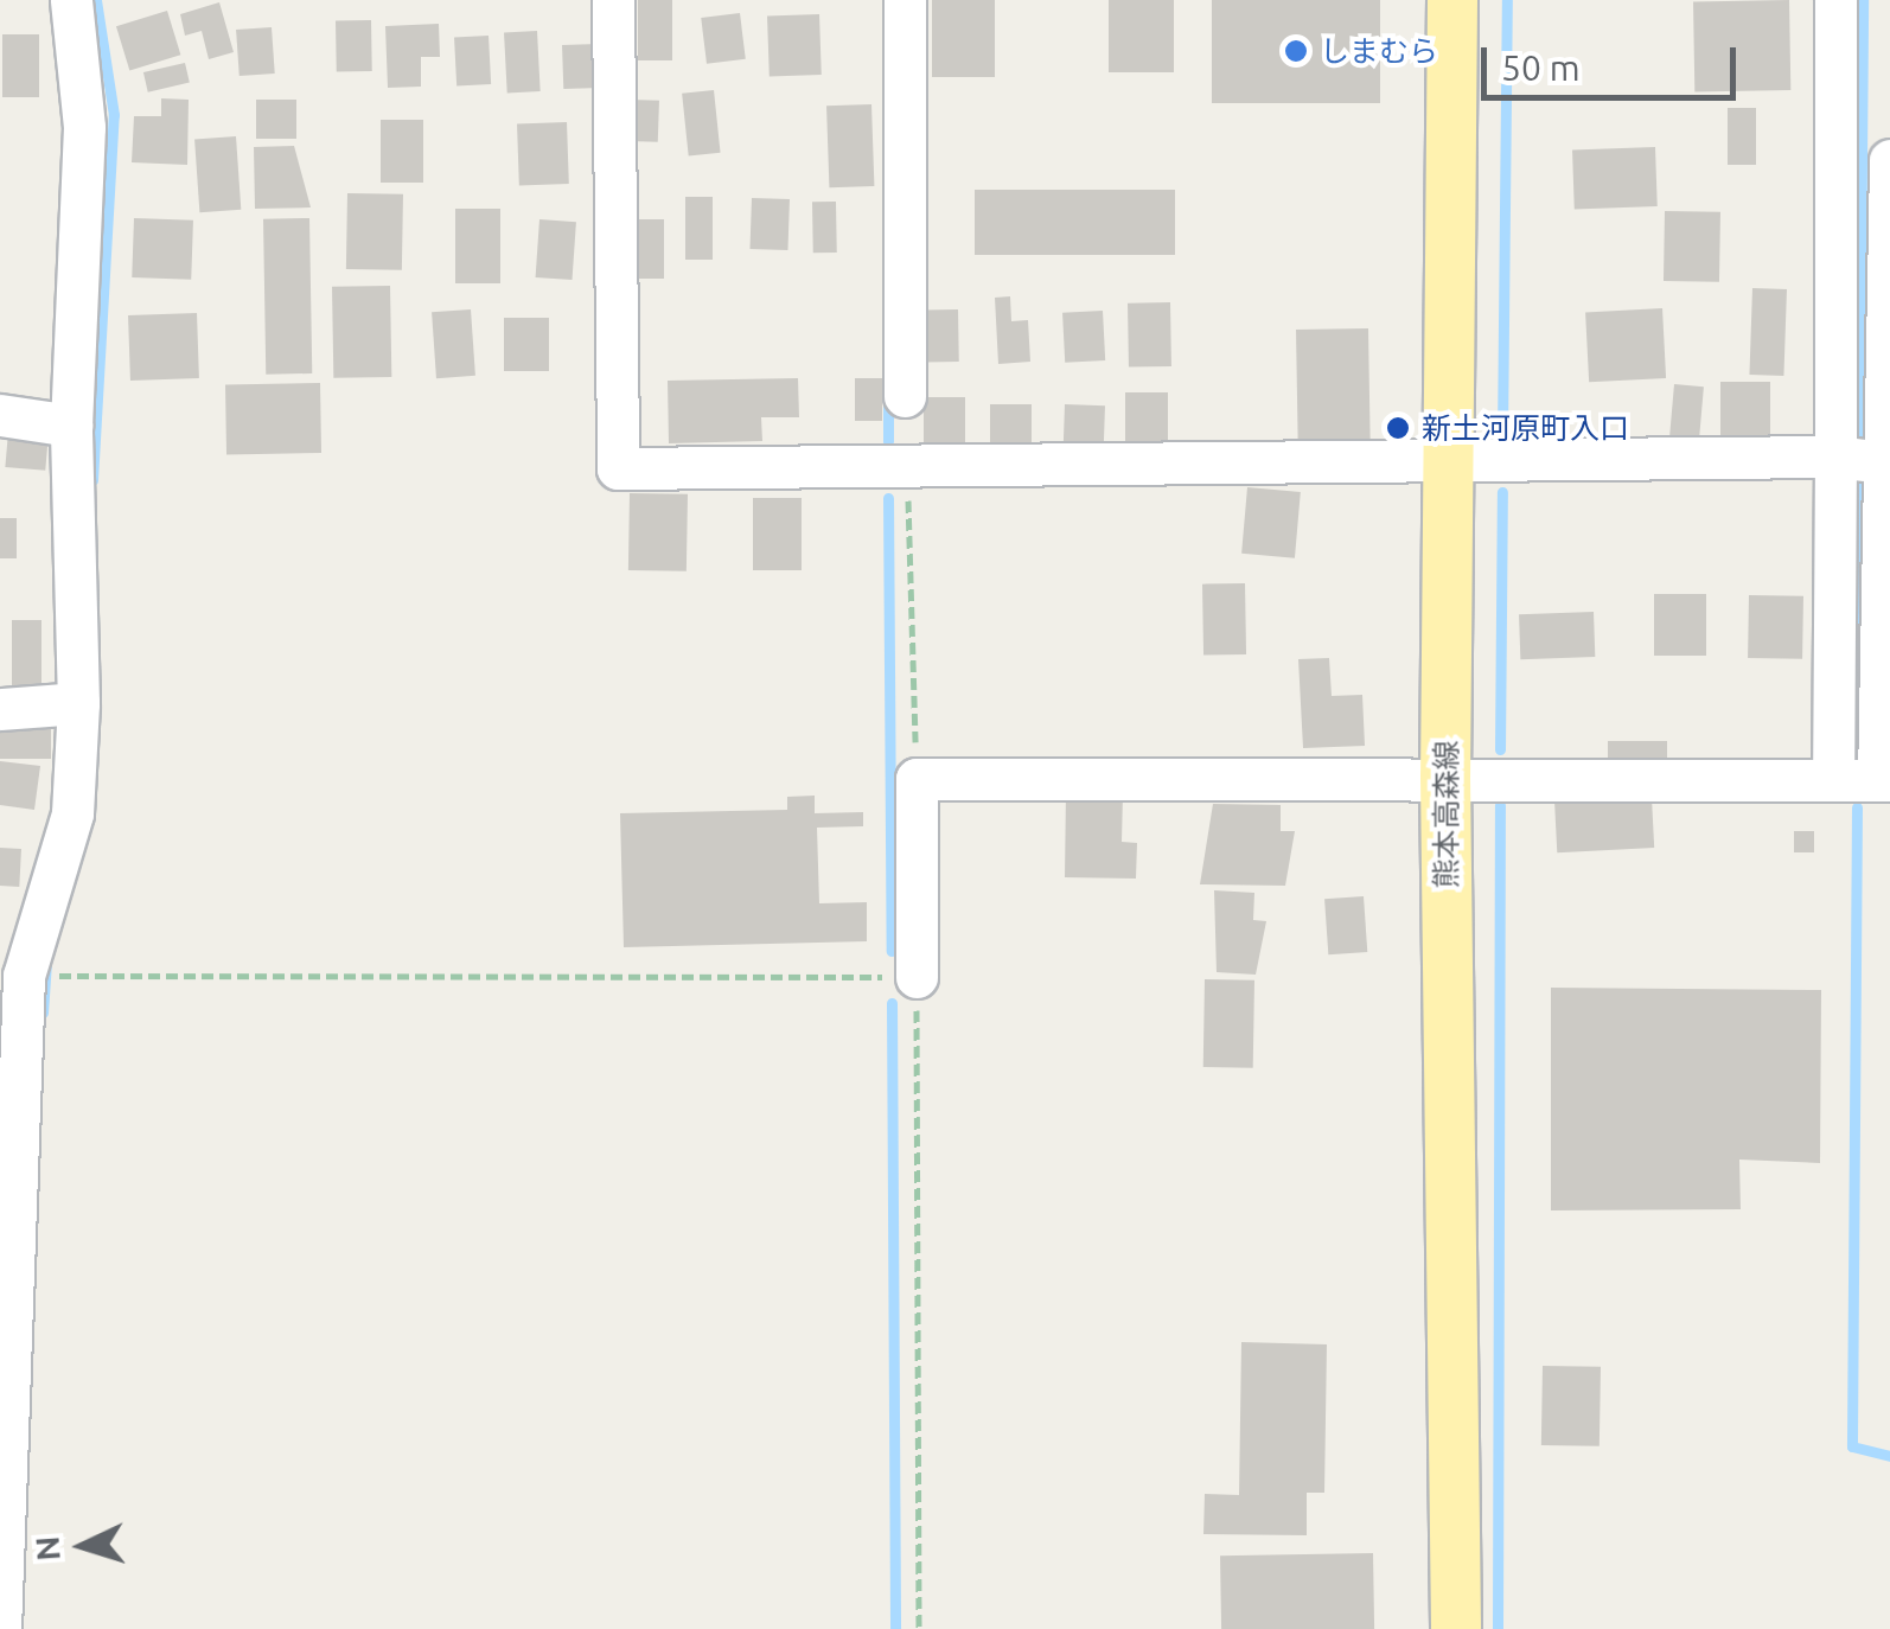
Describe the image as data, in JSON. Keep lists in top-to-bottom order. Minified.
{"streets":{"main road":["熊本高森線"]},"places":["しまむら","新土河原町入口"],"scale_bar":"50 m","north":"left"}
